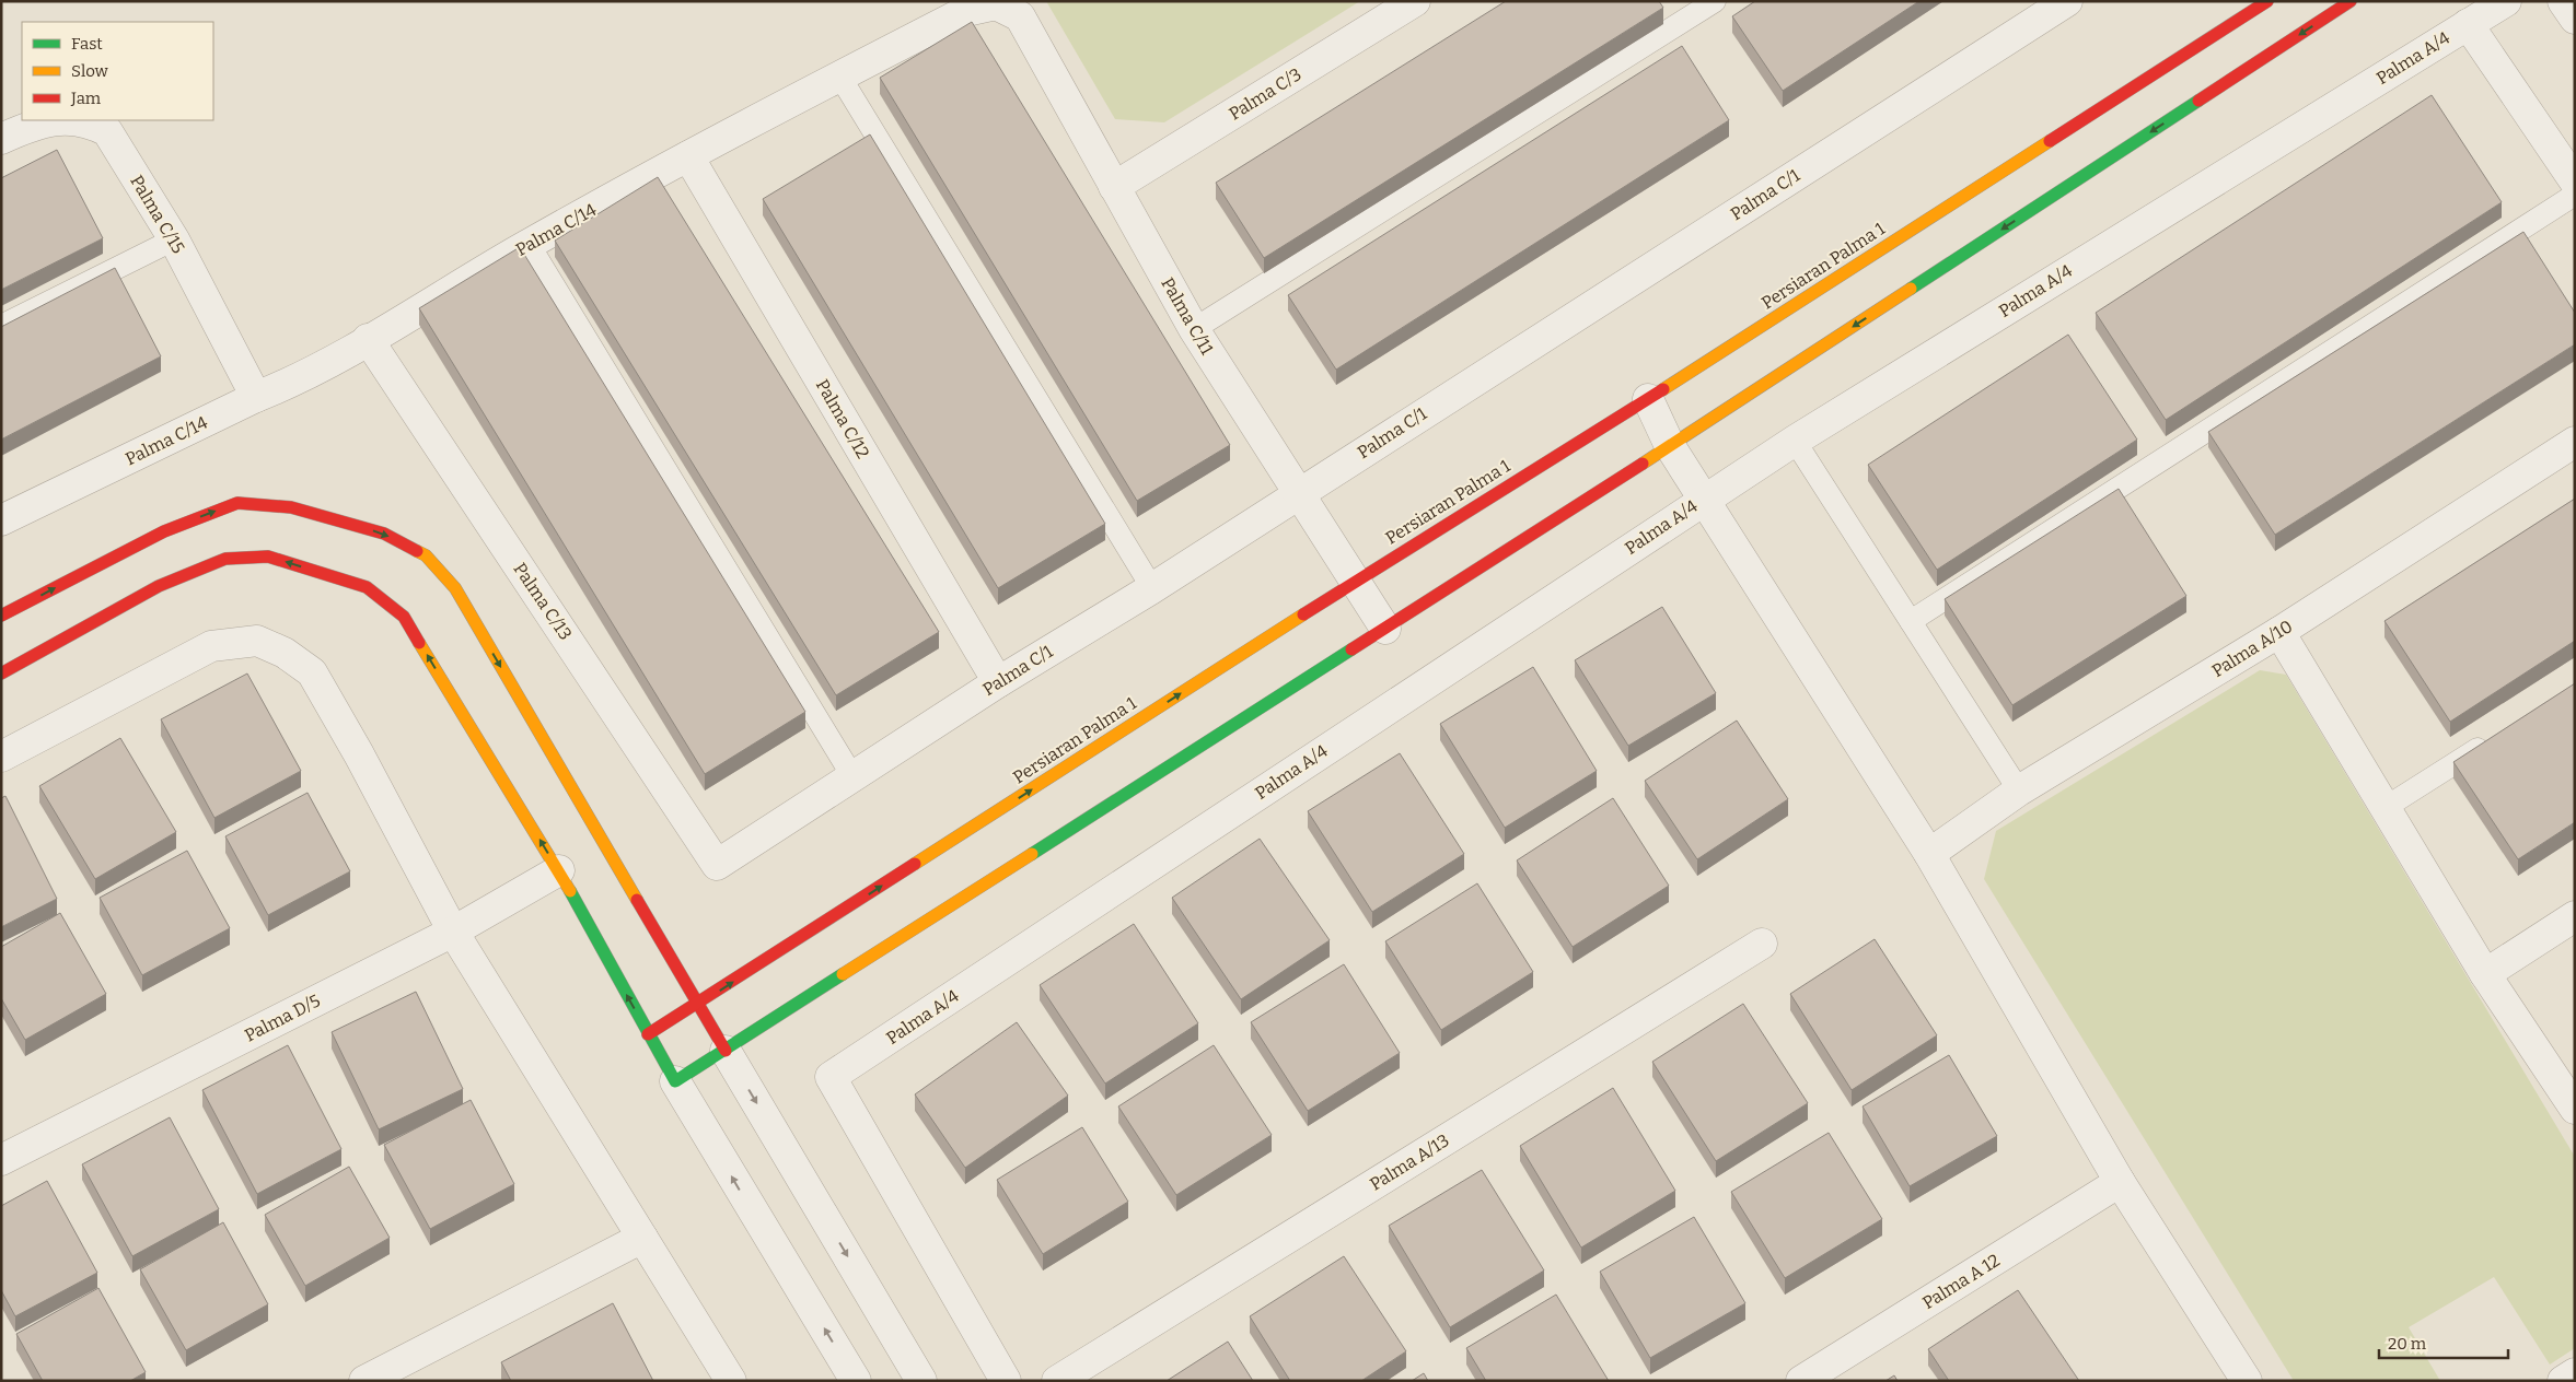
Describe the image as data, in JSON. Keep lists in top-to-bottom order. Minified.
{"streets":{"street":["Palma A/4","Palma C/3","Palma C/1","Palma C/15","Palma C/14","Persiaran Palma 1","Palma C/11","Palma C/12","Palma C/13","Palma A/10","Palma D/5","Palma A/13","Palma A 12"]},"crossings":[["Palma C/3","Palma C/11"],["Palma C/1","Palma C/11"],["Palma C/1","Palma C/12"],["Palma C/1","Palma C/13"],["Palma C/15","Palma C/14"],["Palma C/14","Palma C/11"],["Palma C/14","Palma C/12"],["Palma C/14","Palma C/13"],["Persiaran Palma 1","Palma C/11"]],"legend":["Fast","Slow","Jam"],"scale_bar":"20 m"}
